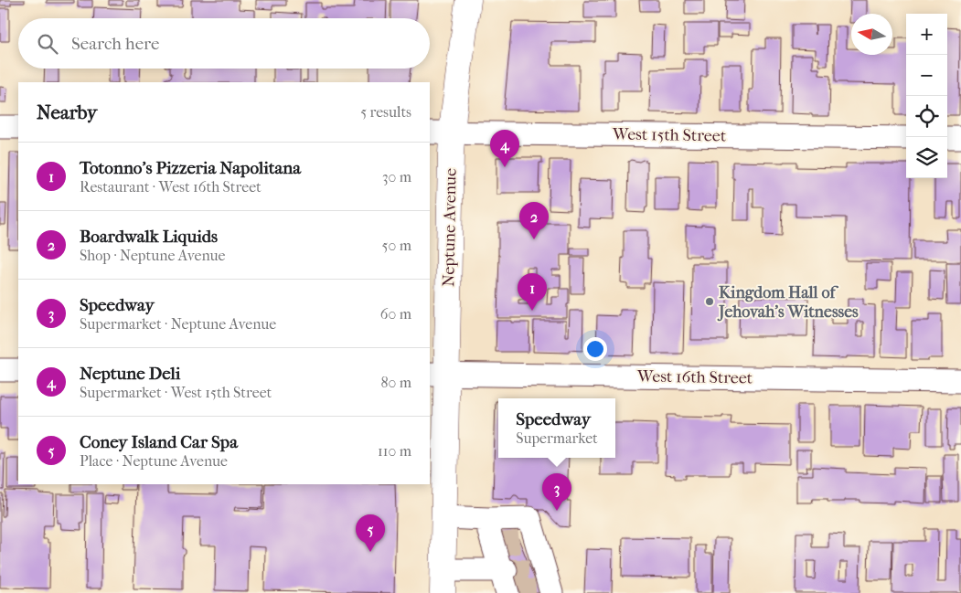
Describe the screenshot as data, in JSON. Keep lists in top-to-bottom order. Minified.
{"streets":{"main road":["Neptune Avenue"],"street":["West 15th Street","West 16th Street"]},"crossings":[["West 15th Street","Neptune Avenue"],["Neptune Avenue","West 16th Street"]],"places":["Kingdom Hall of Jehovah's Witnesses"],"north":"left","page":{"map_buttons":["+","−"],"search":"Search here","heading":["Nearby","5 results"],"pins":["4","2","1","3","5"],"list":[{"mark":"1","name":"Totonno's Pizzeria Napolitana","note":"Restaurant · West 16th Street","value":"30 m"},{"mark":"2","name":"Boardwalk Liquids","note":"Shop · Neptune Avenue","value":"50 m"},{"mark":"3","name":"Speedway","note":"Supermarket · Neptune Avenue","value":"60 m"},{"mark":"4","name":"Neptune Deli","note":"Supermarket · West 15th Street","value":"80 m"},{"mark":"5","name":"Coney Island Car Spa","note":"Place · Neptune Avenue","value":"110 m"}],"popup":["Speedway","Supermarket"]}}
